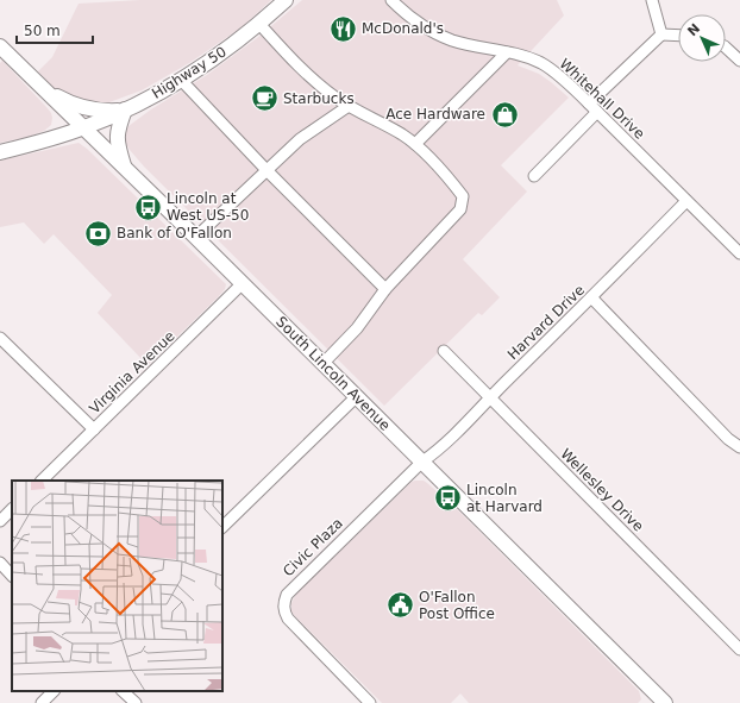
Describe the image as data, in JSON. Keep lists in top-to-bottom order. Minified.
{"streets":{"main road":["Highway 50","South Lincoln Avenue"],"street":["Whitehall Drive","Harvard Drive","Virginia Avenue","Wellesley Drive","Civic Plaza"]},"crossings":[["Highway 50","South Lincoln Avenue"],["Whitehall Drive","Harvard Drive"],["Harvard Drive","South Lincoln Avenue"],["Harvard Drive","Wellesley Drive"],["Harvard Drive","Civic Plaza"],["Virginia Avenue","South Lincoln Avenue"],["South Lincoln Avenue","Civic Plaza"]],"places":{"restaurant":["McDonald's"],"cafe":["Starbucks"],"shop":["Ace Hardware"],"bus stop":["Lincoln at West US-50","Lincoln at Harvard"],"bank":["Bank of O'Fallon"],"public building":["O'Fallon Post Office"]},"scale_bar":"50 m","north":"top left"}
